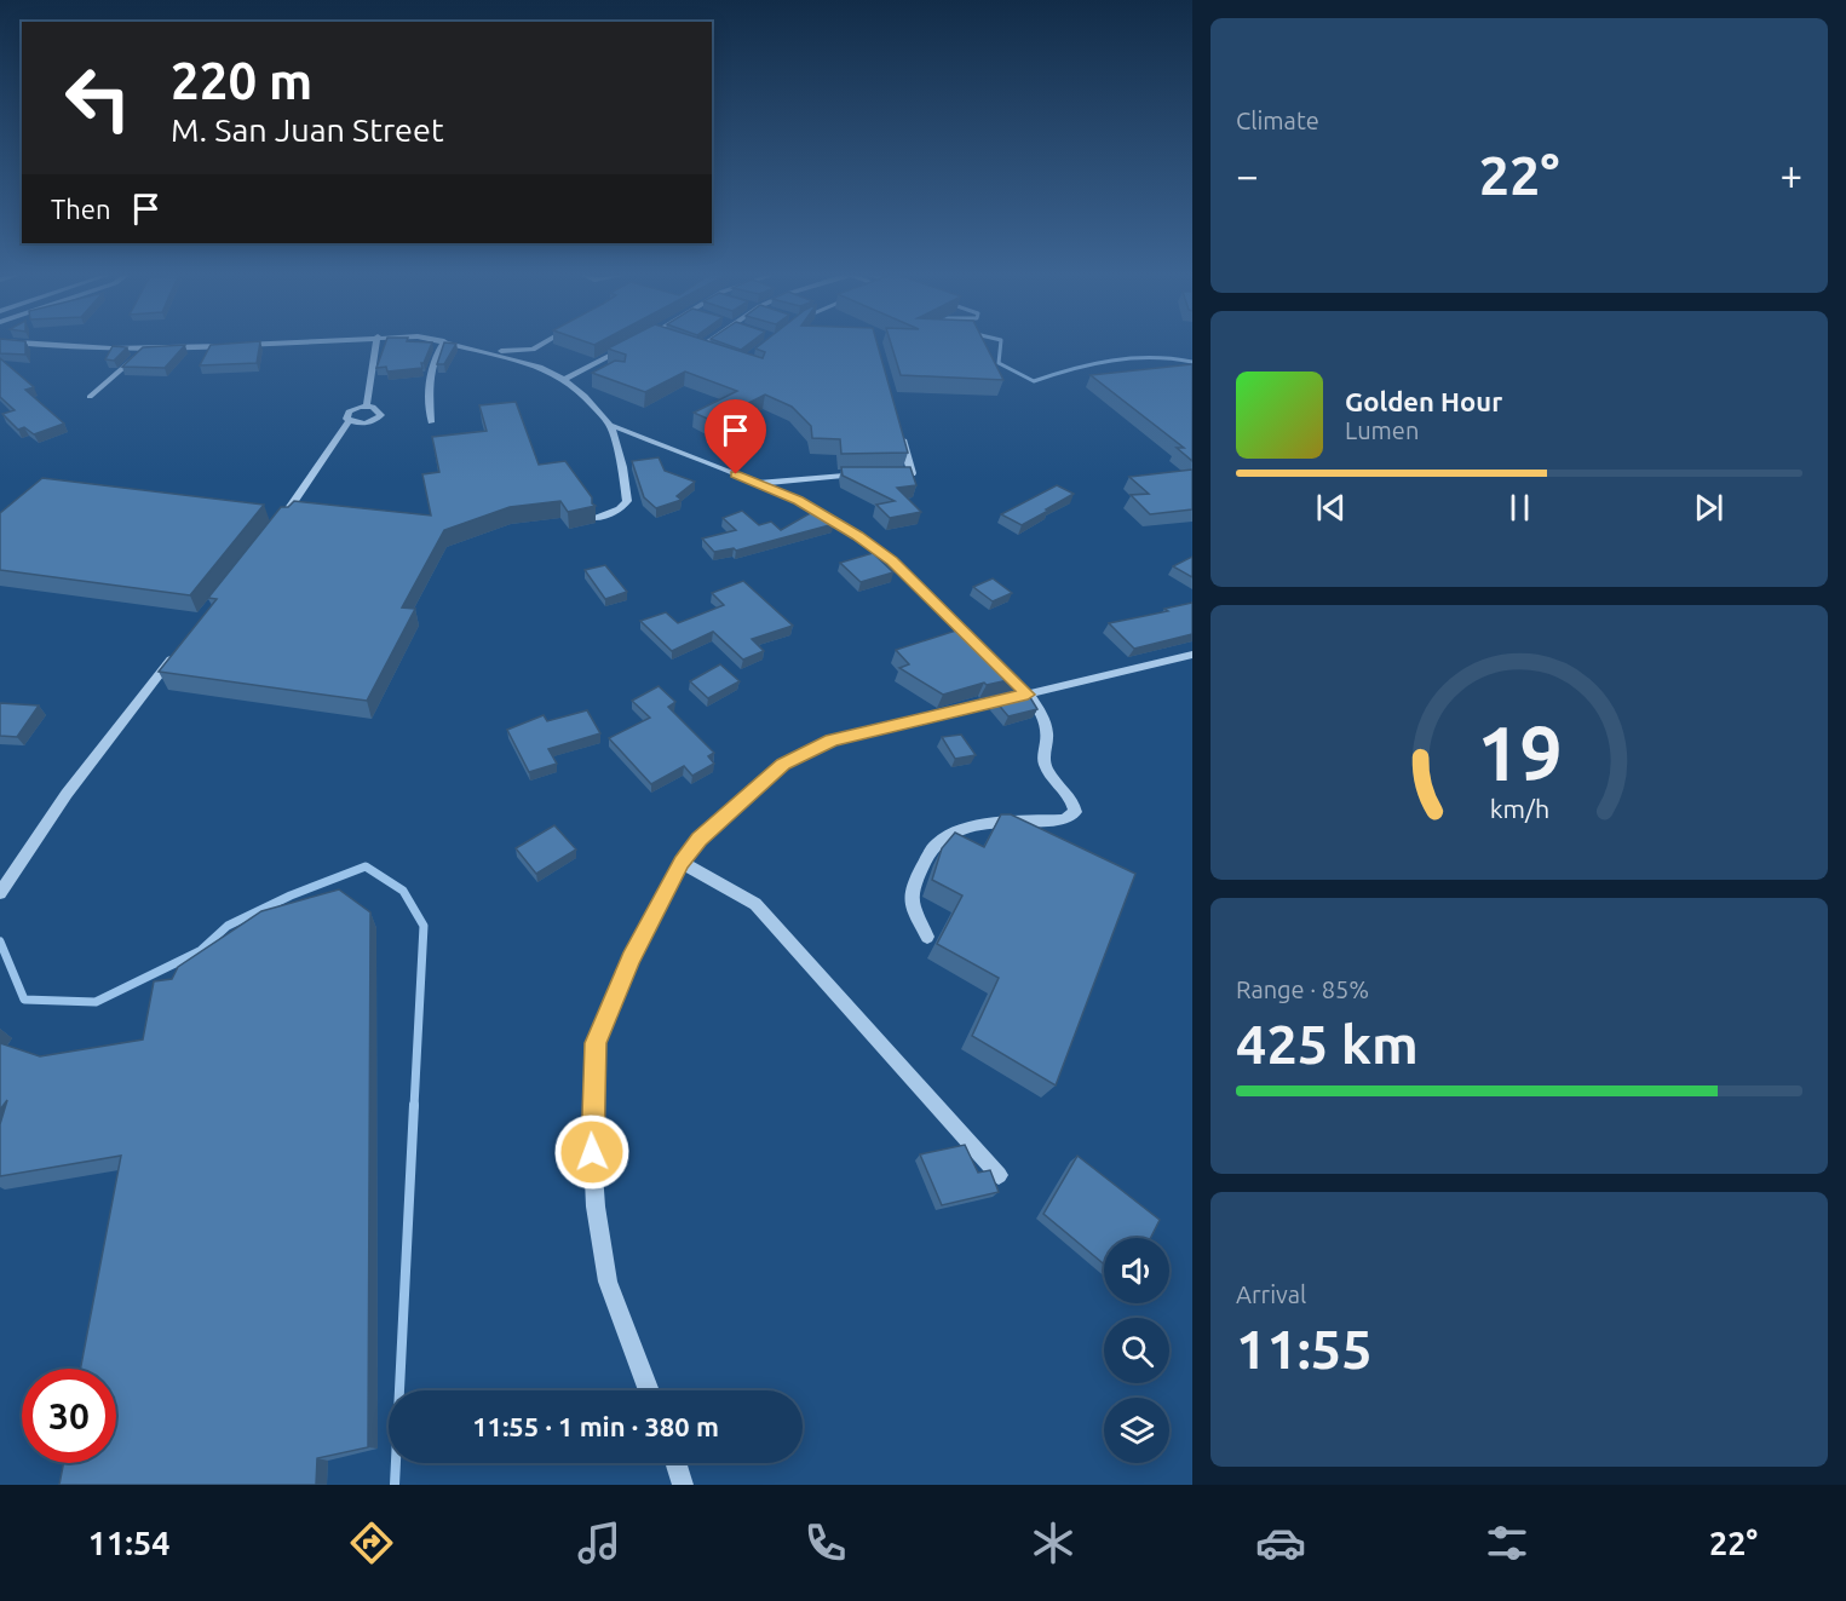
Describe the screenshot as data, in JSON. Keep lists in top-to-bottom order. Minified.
{"page":{"tile":["Climate",["Range · 85%","425 km"],["Arrival","11:55"]],"turn":["220 m","M. San Juan Street"],"heat":["−","22°","+"],"then":"Then","song":["Golden Hour","Lumen"],"limit":"30","trip":"11:55 · 1 min · 380 m","tabs":["11:54","22°"],"gauge":["19","km/h"]}}
